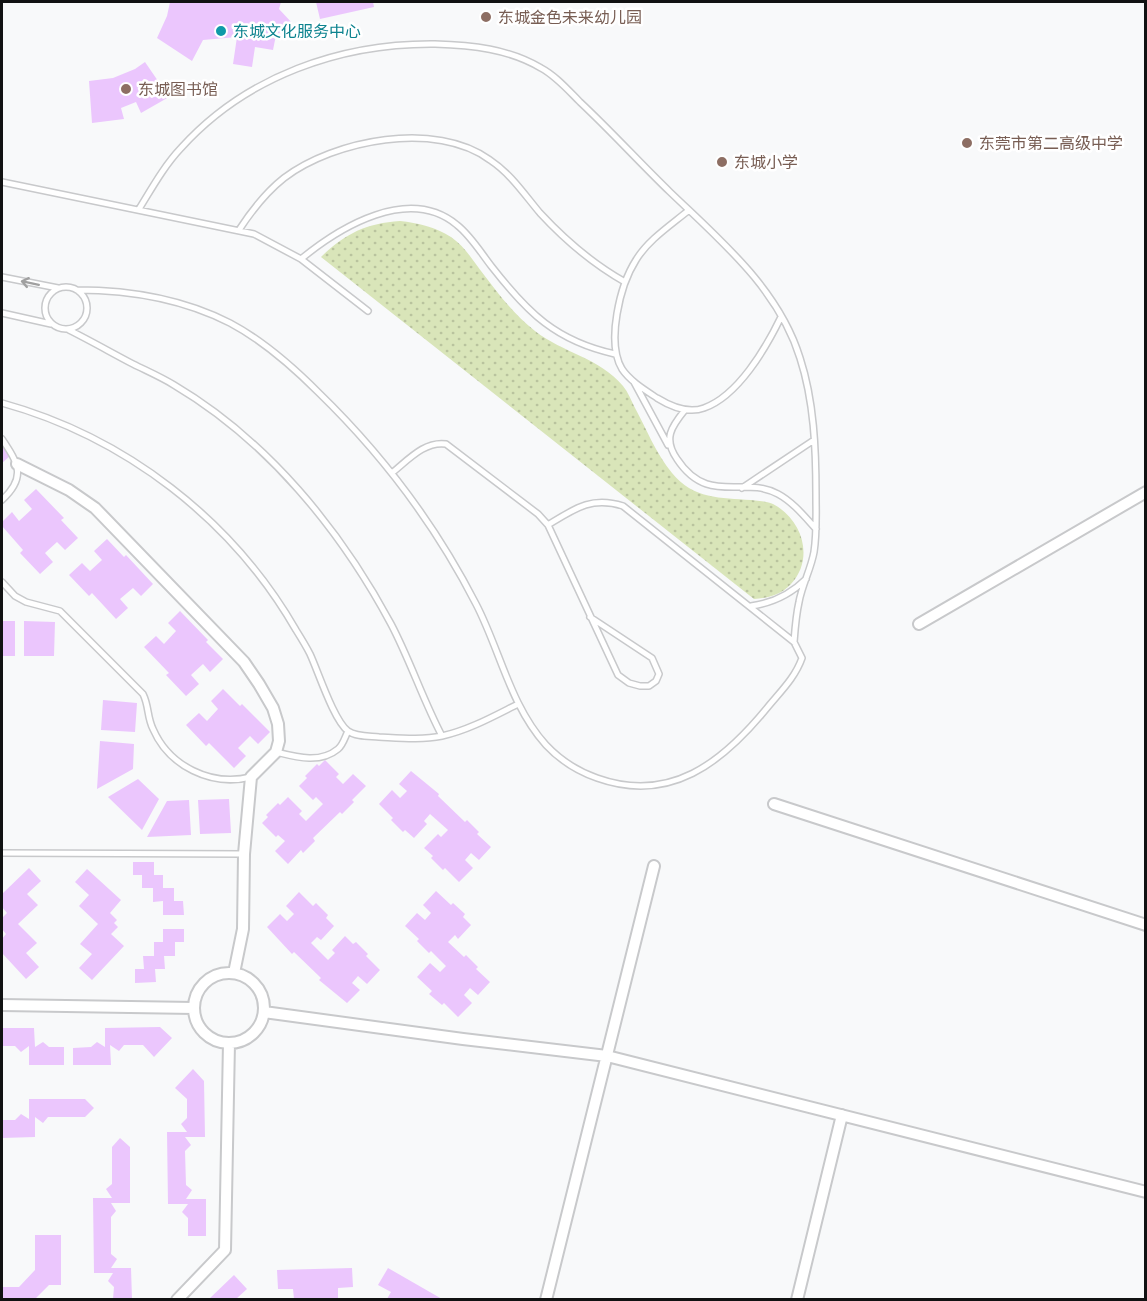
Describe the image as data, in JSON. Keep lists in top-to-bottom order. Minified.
{"places":["东城金色未来幼儿园","东城文化服务中心","东城图书馆","东莞市第二高级中学","东城小学"]}
